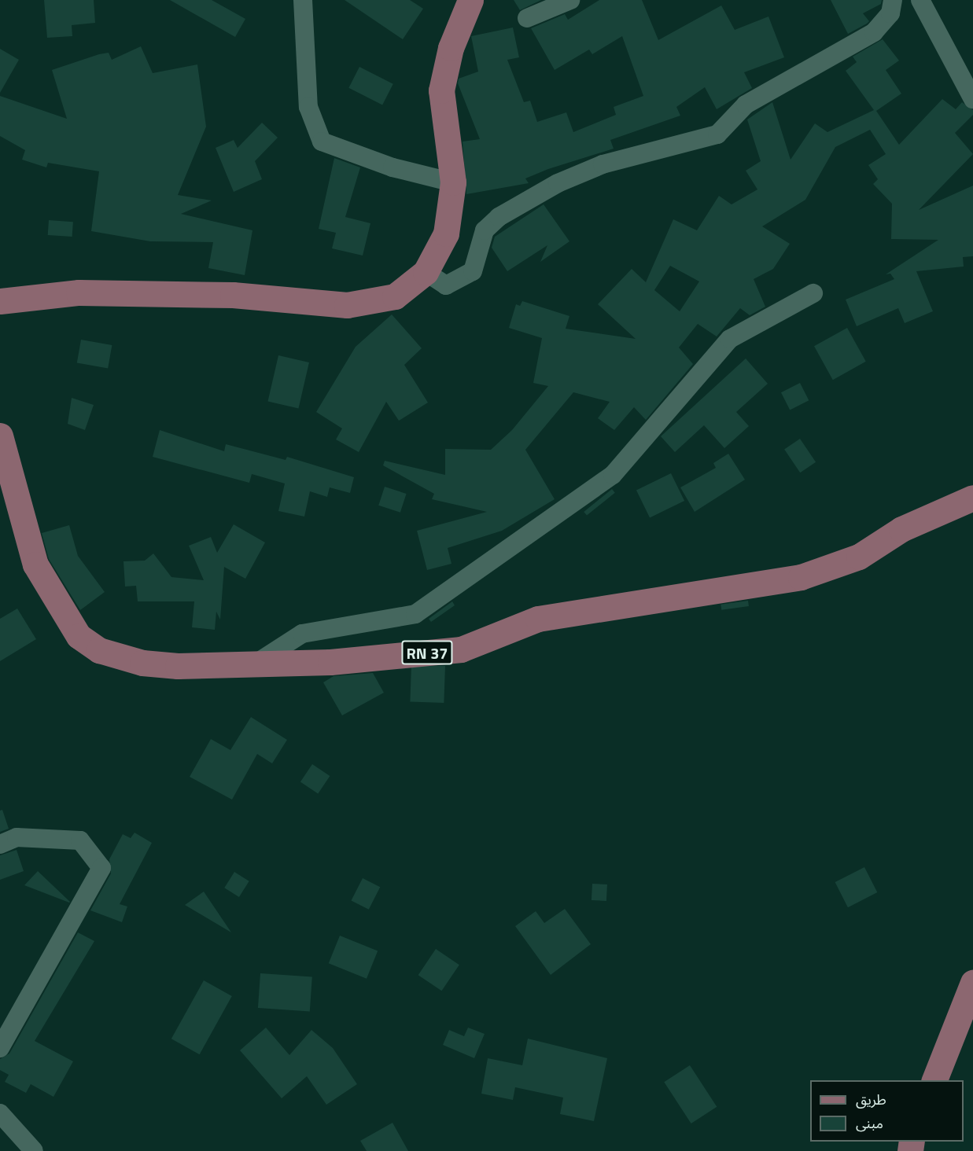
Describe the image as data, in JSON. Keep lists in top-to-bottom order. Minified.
{"streets":{"main road":["RN 37"]},"legend":["طريق","مبنى"]}
